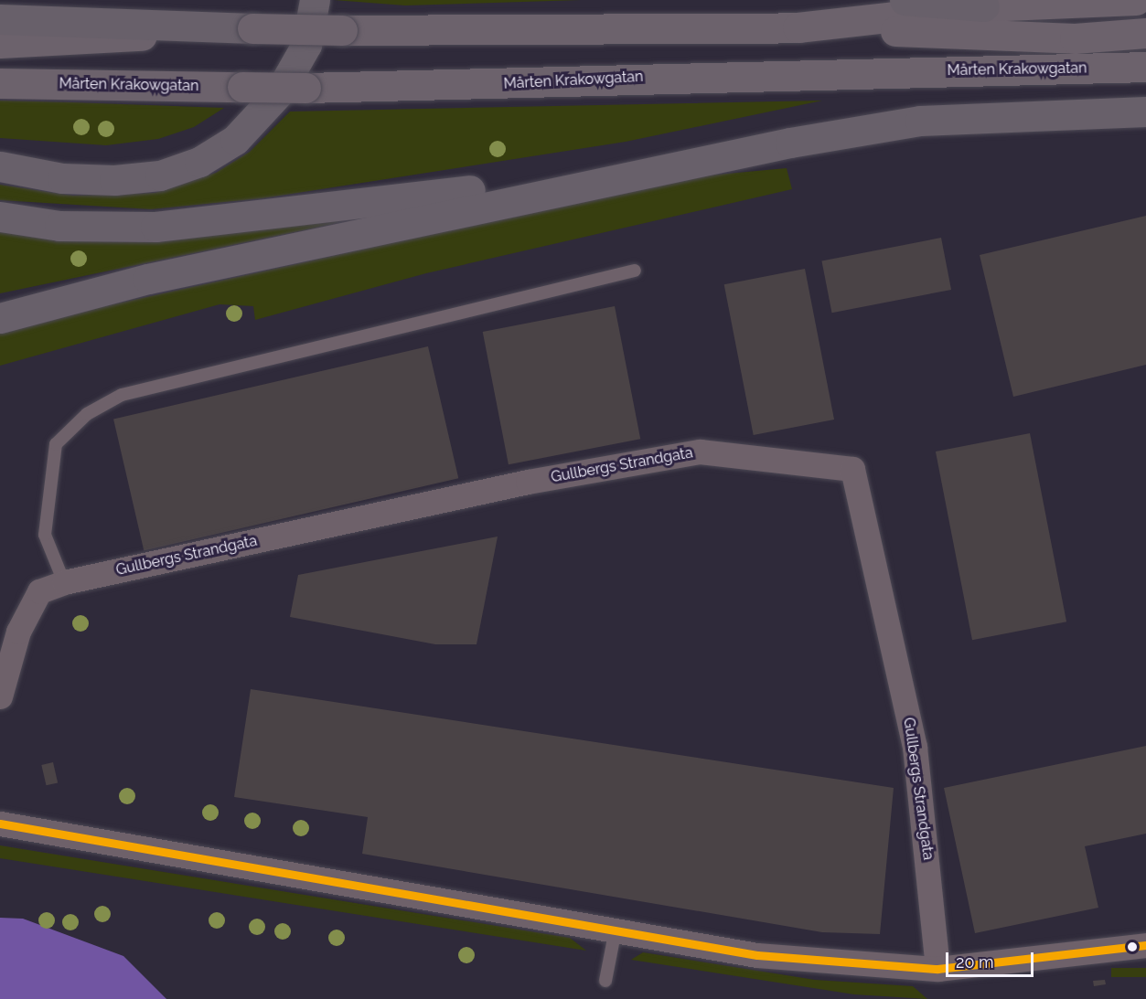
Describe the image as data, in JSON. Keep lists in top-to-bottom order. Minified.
{"streets":{"highway":["Mårten Krakowgatan"],"street":["Gullbergs Strandgata"]},"scale_bar":"20 m"}
